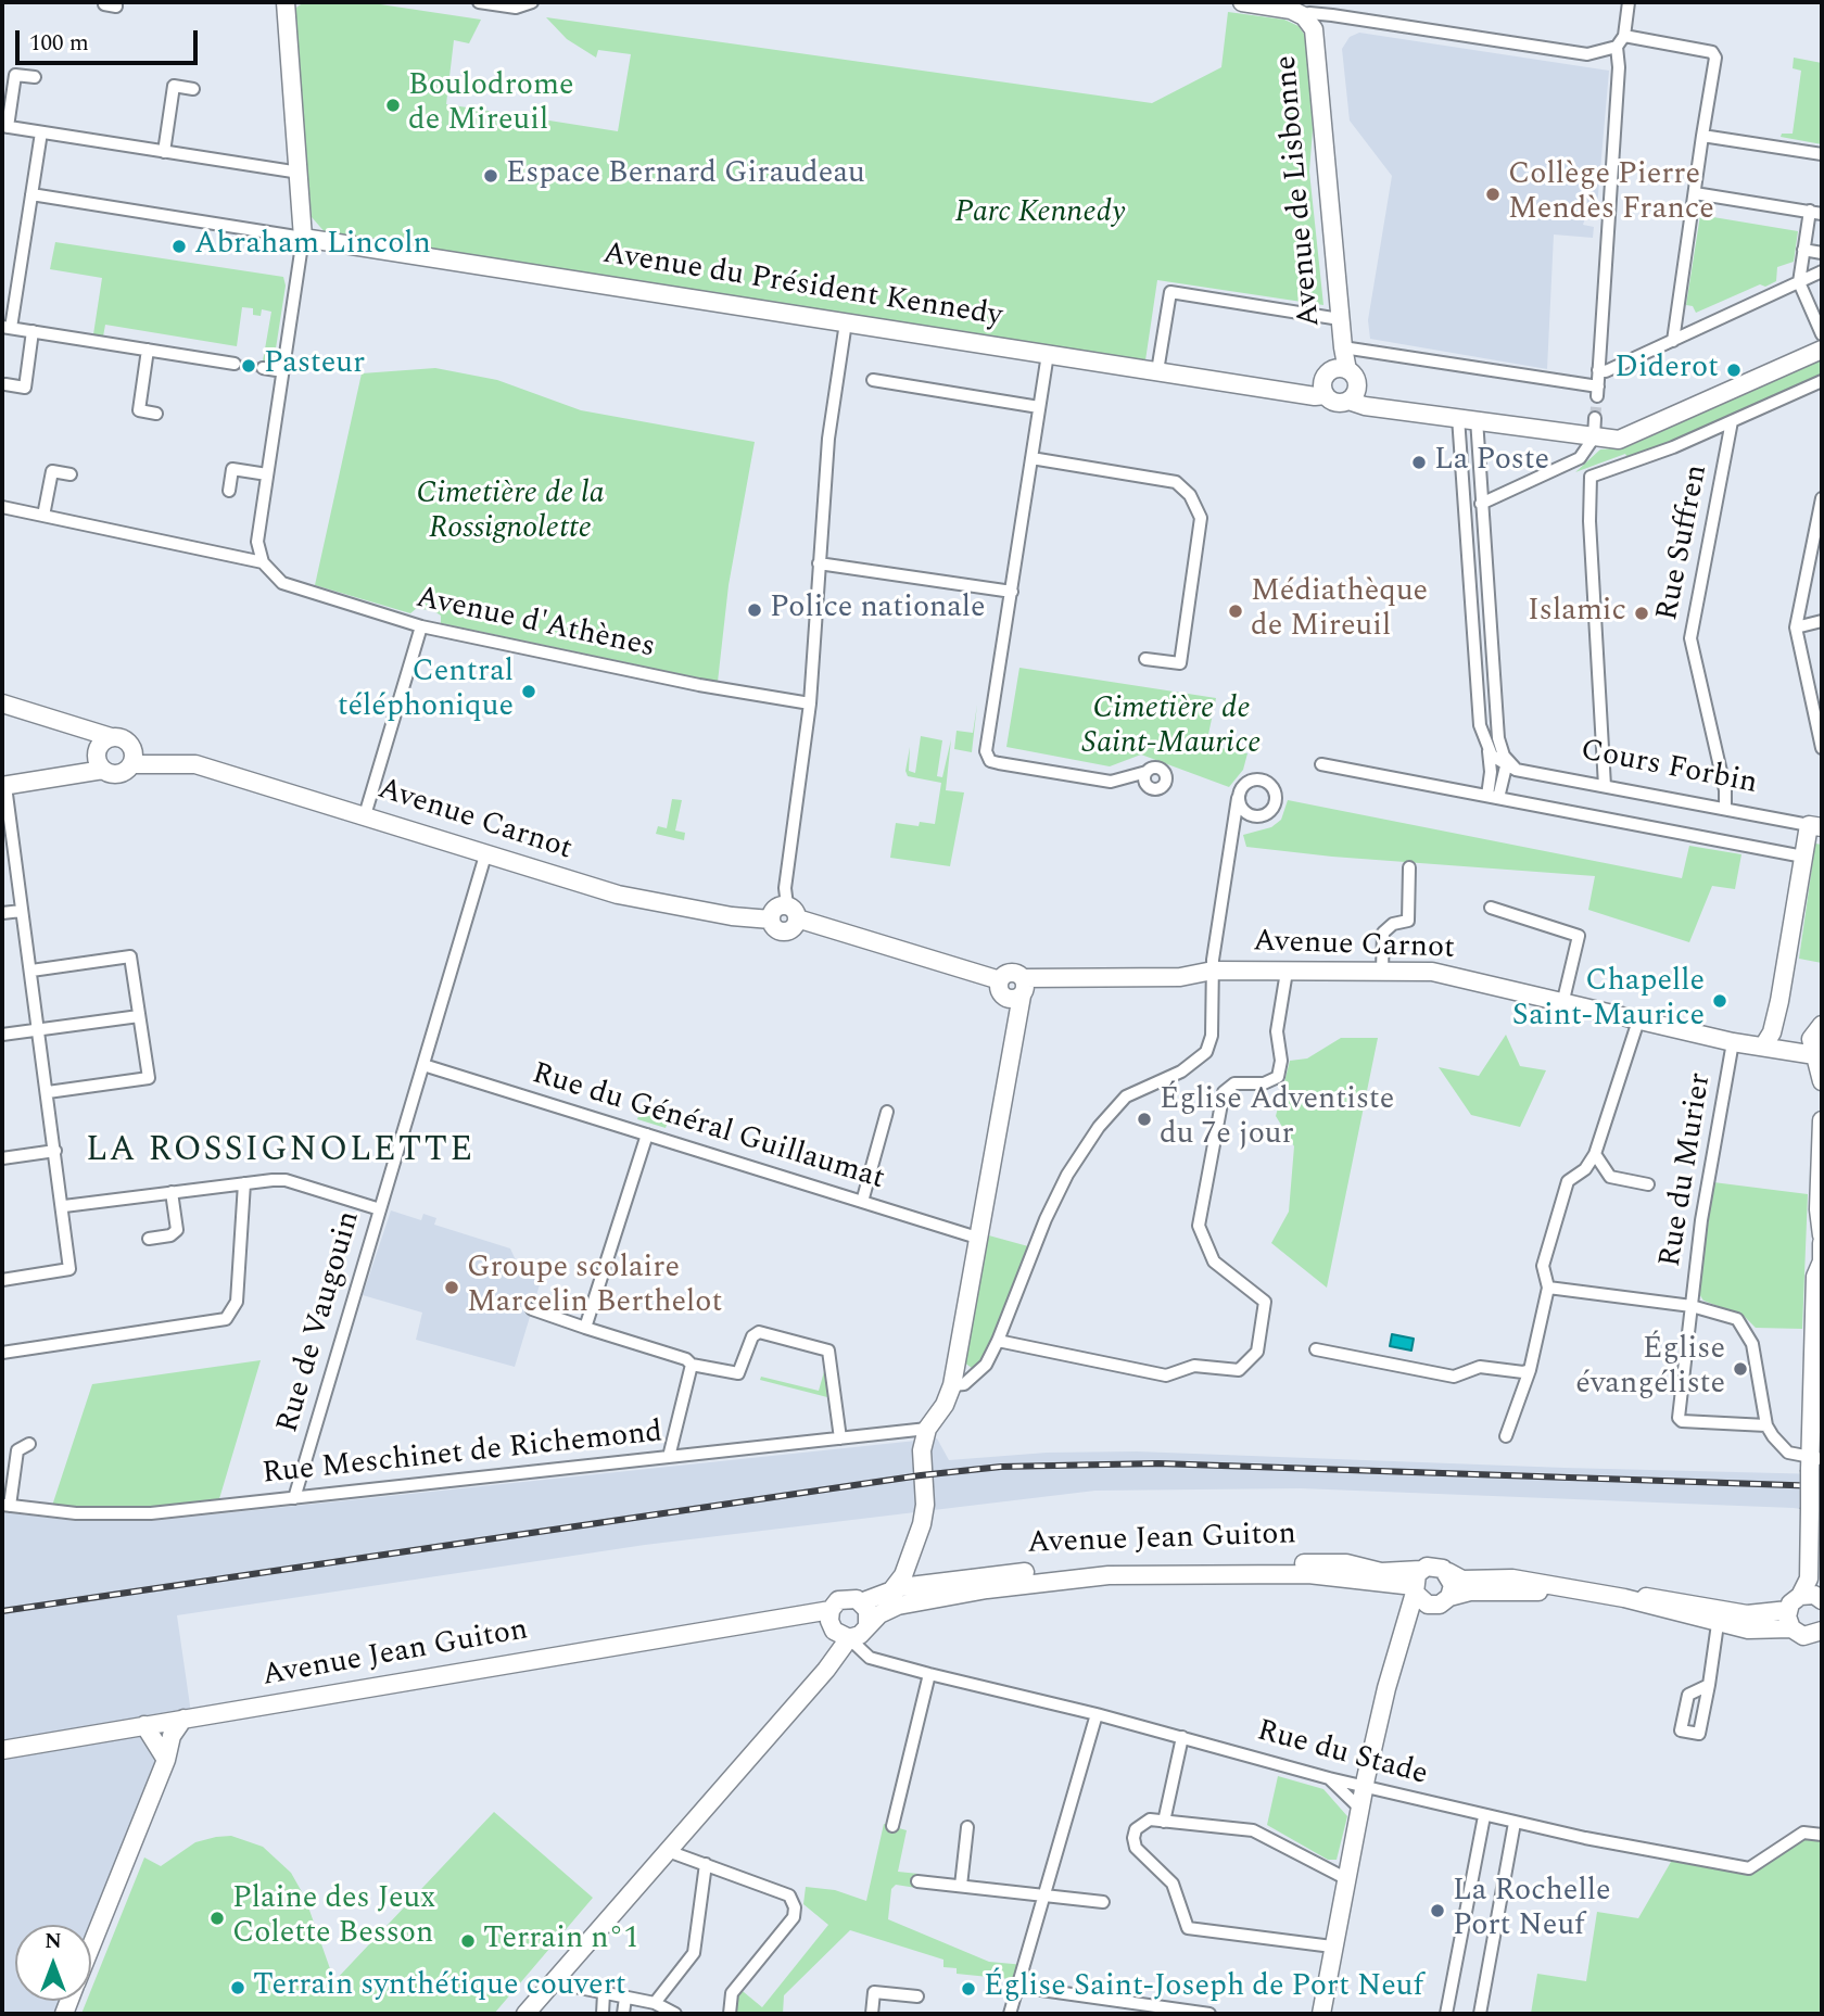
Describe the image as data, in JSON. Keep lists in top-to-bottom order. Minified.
{"streets":{"street":["Avenue de Lisbonne","Avenue du Président Kennedy","Rue Suffren","Avenue d'Athènes","Cours Forbin","Avenue Carnot","Rue du Général Guillaumat","Rue du Murier","Rue de Vaugouin","Rue Meschinet de Richemond","Avenue Jean Guiton","Rue du Stade"]},"crossings":[["Avenue de Lisbonne","Avenue du Président Kennedy"],["Rue Suffren","Cours Forbin"],["Avenue Carnot","Rue du Murier"],["Avenue Carnot","Rue de Vaugouin"],["Rue du Général Guillaumat","Rue de Vaugouin"],["Rue de Vaugouin","Rue Meschinet de Richemond"],["Avenue Jean Guiton","Rue du Stade"]],"districts":["LA ROSSIGNOLETTE"],"parks":["Parc Kennedy","Cimetière de la Rossignolette","Cimetière de Saint-Maurice"],"places":["Boulodrome de Mireuil","Espace Bernard Giraudeau","Collège Pierre Mendès France","Abraham Lincoln","Pasteur","Diderot","La Poste","Police nationale","Médiathèque de Mireuil","Islamic","Central téléphonique","Chapelle Saint-Maurice","Église Adventiste du 7e jour","Groupe scolaire Marcelin Berthelot","Église évangéliste","La Rochelle Port Neuf","Plaine des Jeux Colette Besson","Terrain n°1","Terrain synthétique couvert","Église Saint-Joseph de Port Neuf"],"scale_bar":"100 m","north":"top"}
